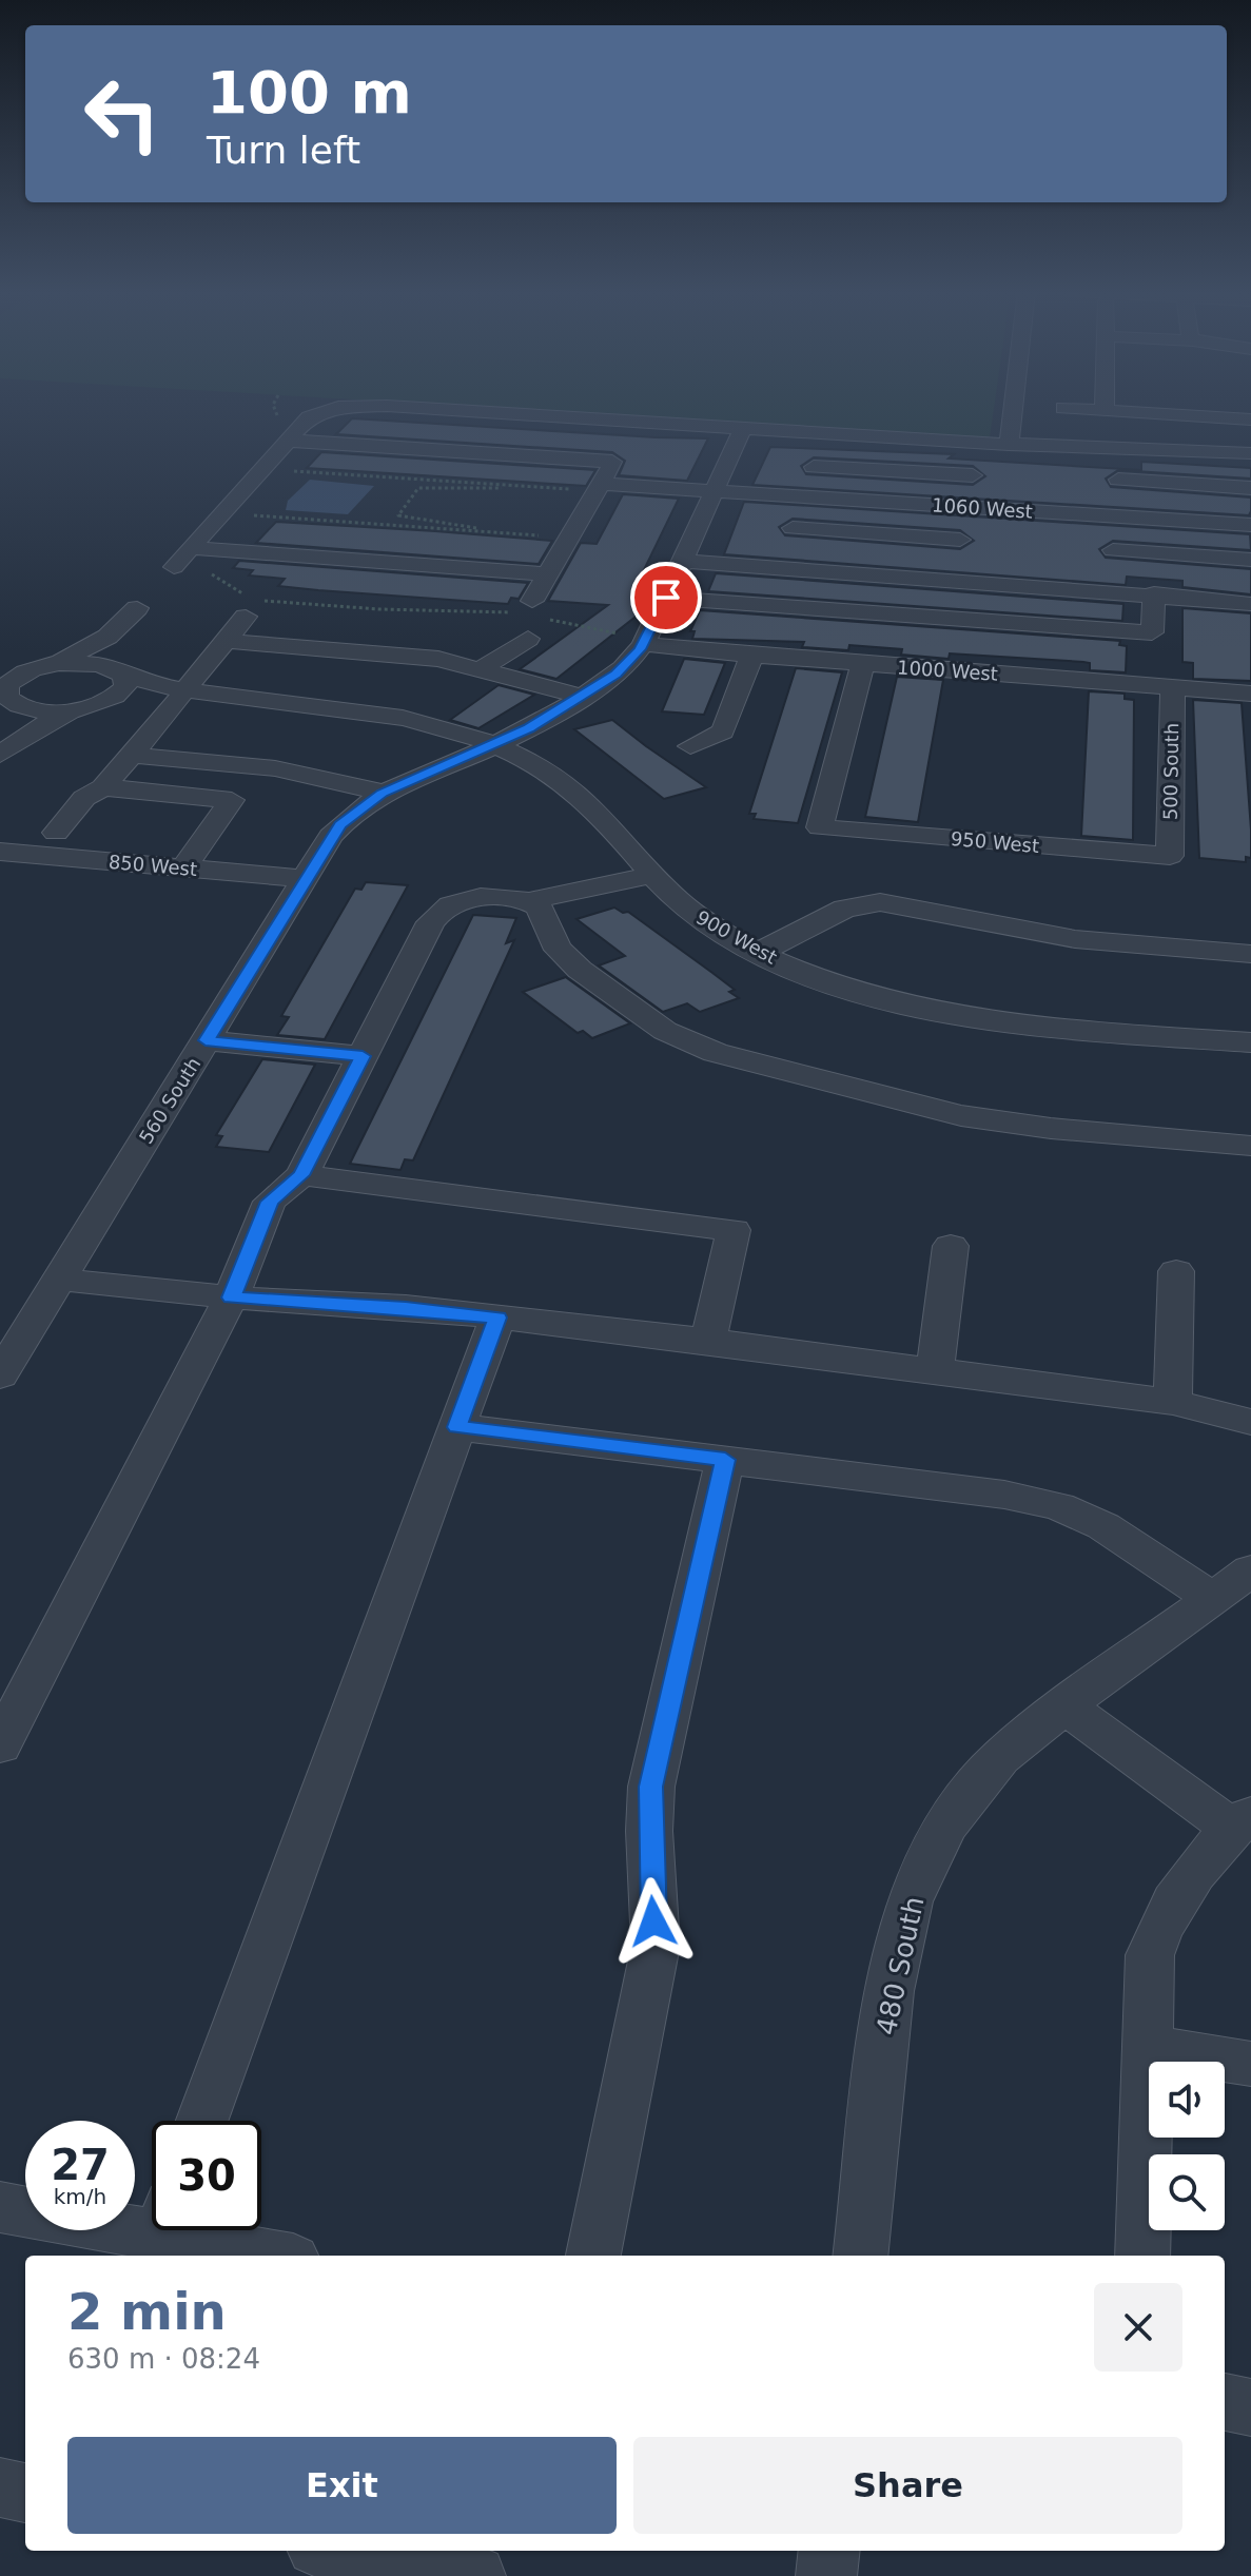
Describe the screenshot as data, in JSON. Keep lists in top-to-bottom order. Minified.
{"streets":{"street":["1060 West","1000 West","500 South","950 West","850 West","900 West","560 South","480 South"]},"crossings":[["1060 West","560 South"],["1000 West","500 South"],["1000 West","950 West"],["1000 West","560 South"],["500 South","950 West"],["850 West","560 South"],["900 West","560 South"]],"page":{"turn":["100 m","Turn left"],"speed":"27 km/h","limit":"30","heading":["2 min","630 m · 08:24"],"buttons":["Exit","Share"]}}
